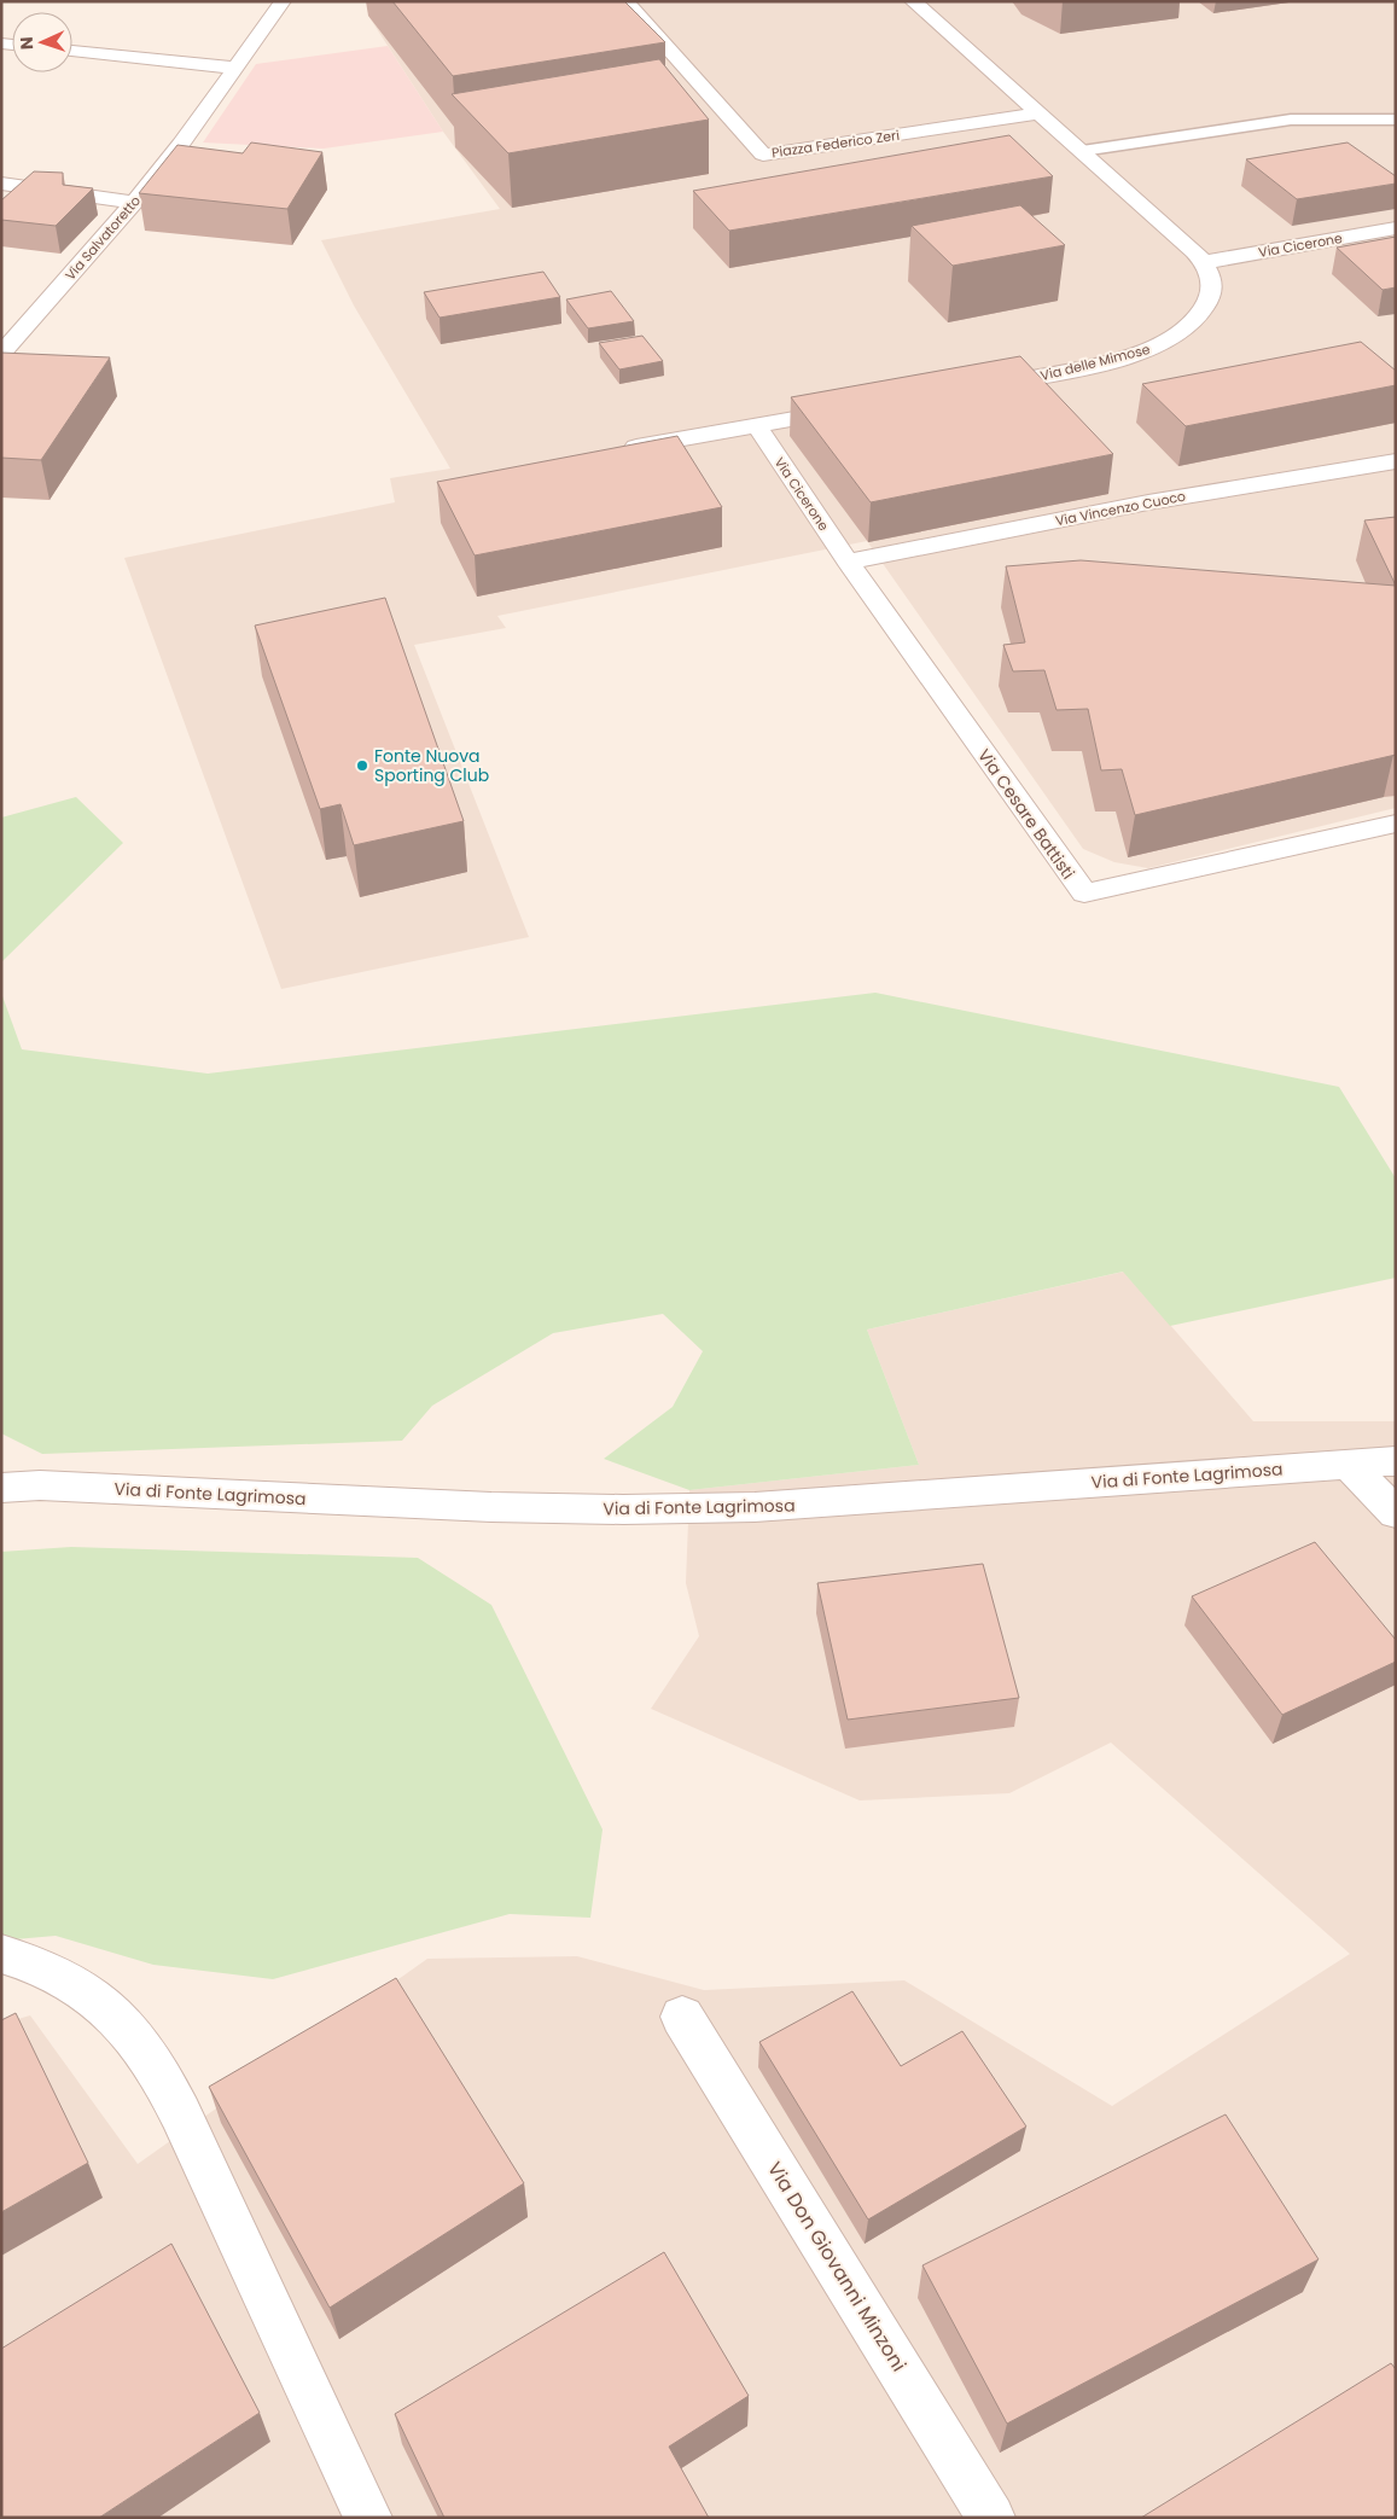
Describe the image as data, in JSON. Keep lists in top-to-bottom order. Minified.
{"streets":{"street":["Piazza Federico Zeri","Via Salvatoretto","Via Cicerone","Via delle Mimose","Via Vincenzo Cuoco","Via Cesare Battisti","Via di Fonte Lagrimosa","Via Don Giovanni Minzoni"]},"crossings":[["Via Cicerone","Via delle Mimose"],["Via Cicerone","Via Vincenzo Cuoco"],["Via Cicerone","Via Cesare Battisti"],["Via Vincenzo Cuoco","Via Cesare Battisti"]],"places":["Fonte Nuova Sporting Club"],"north":"left"}
